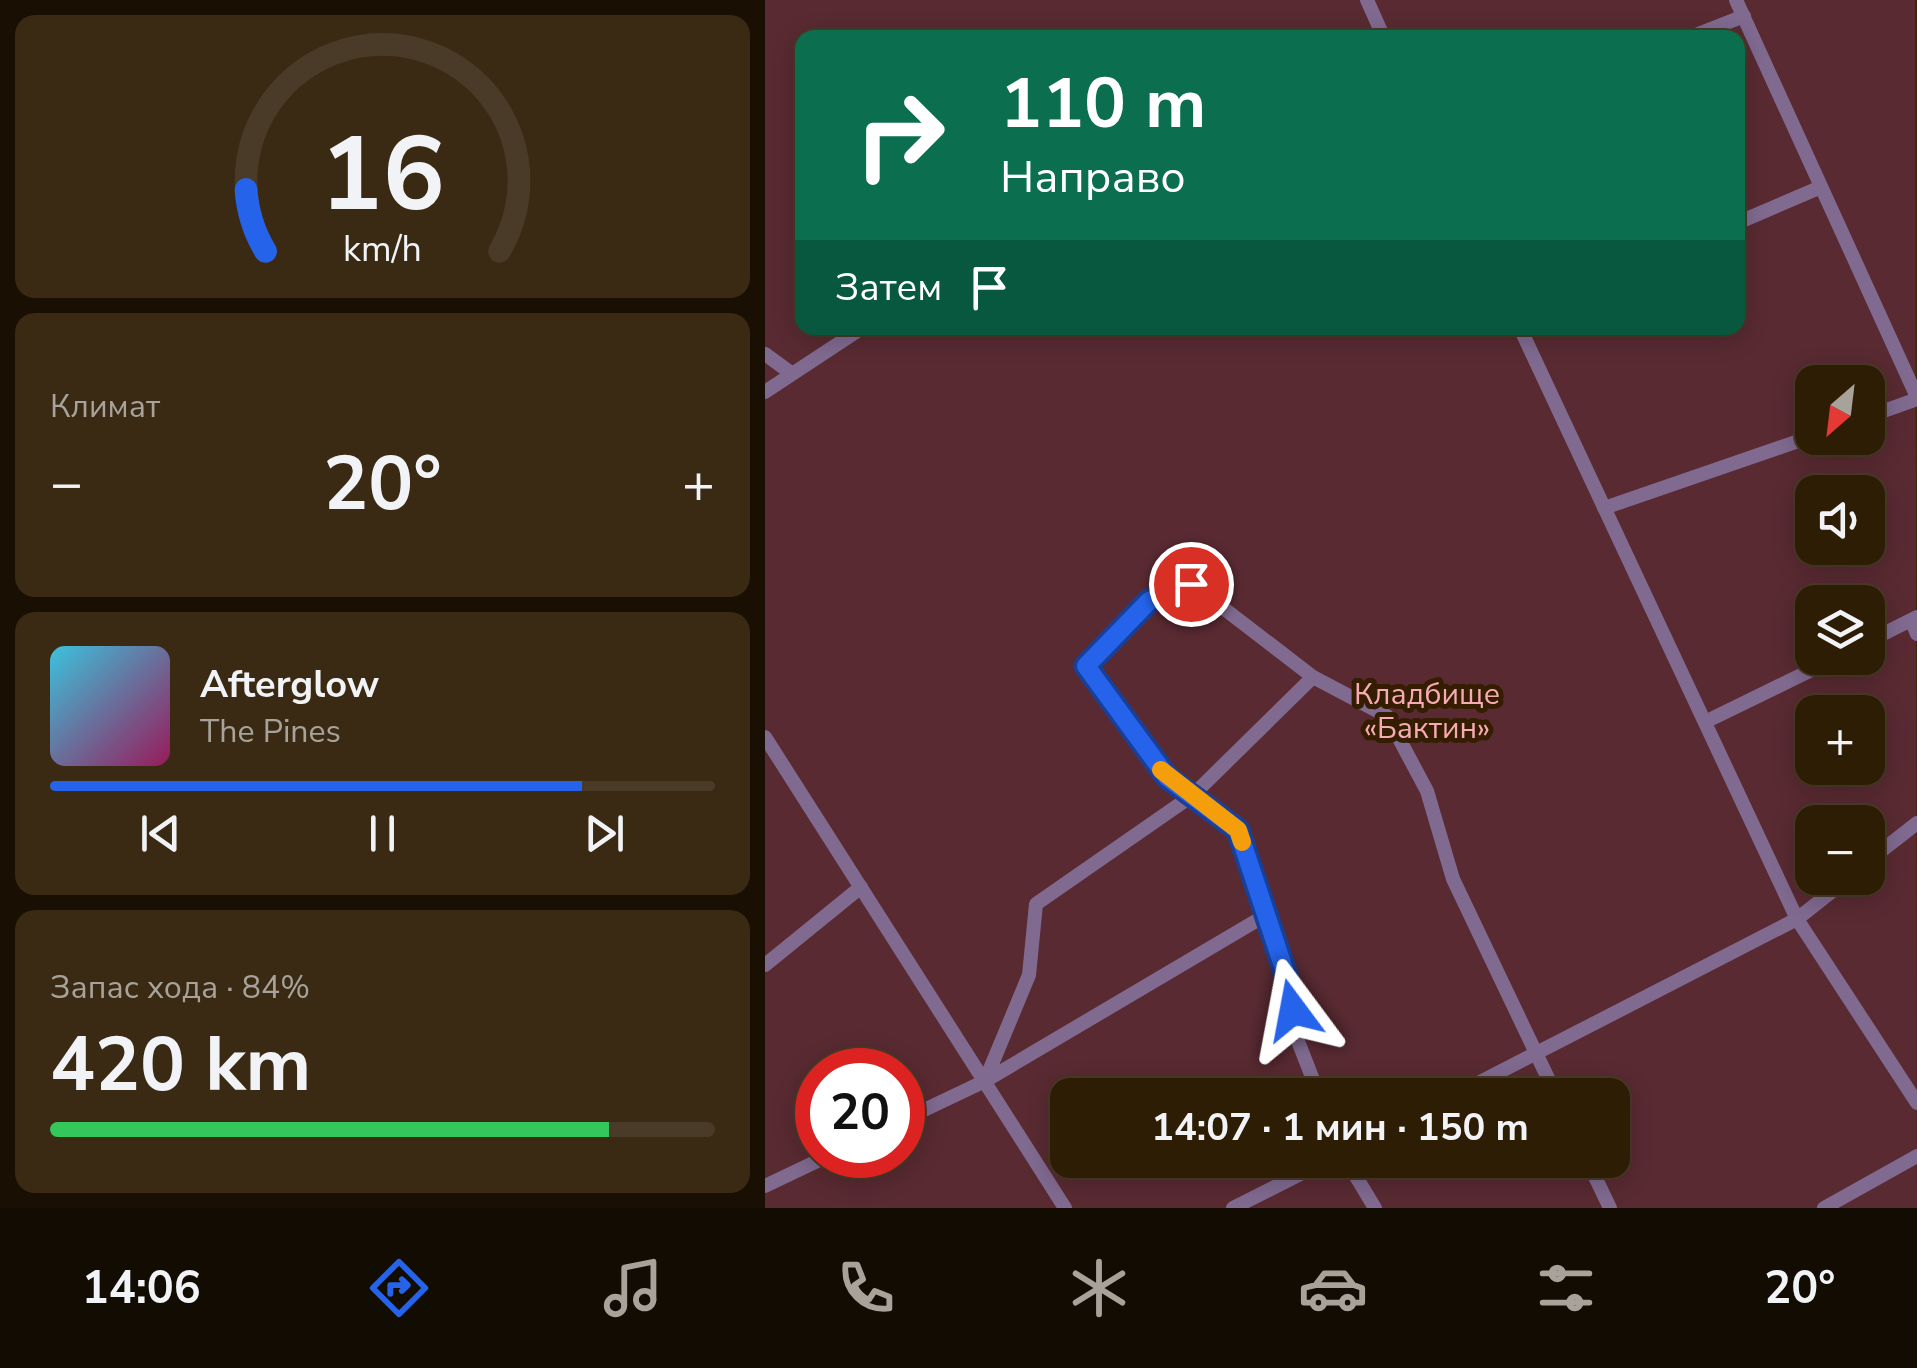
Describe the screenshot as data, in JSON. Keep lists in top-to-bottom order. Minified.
{"parks":["Кладбище «Бактин»"],"north":"bottom left","page":{"turn":["110 m","Направо"],"then":"Затем","tile":["Климат",["Запас хода · 84%","420 km"]],"map_buttons":["+","−"],"heat":["−","20°","+"],"song":["Afterglow","The Pines"],"limit":"20","trip":"14:07 · 1 мин · 150 m","tabs":["14:06","20°"],"gauge":["16","km/h"]}}
